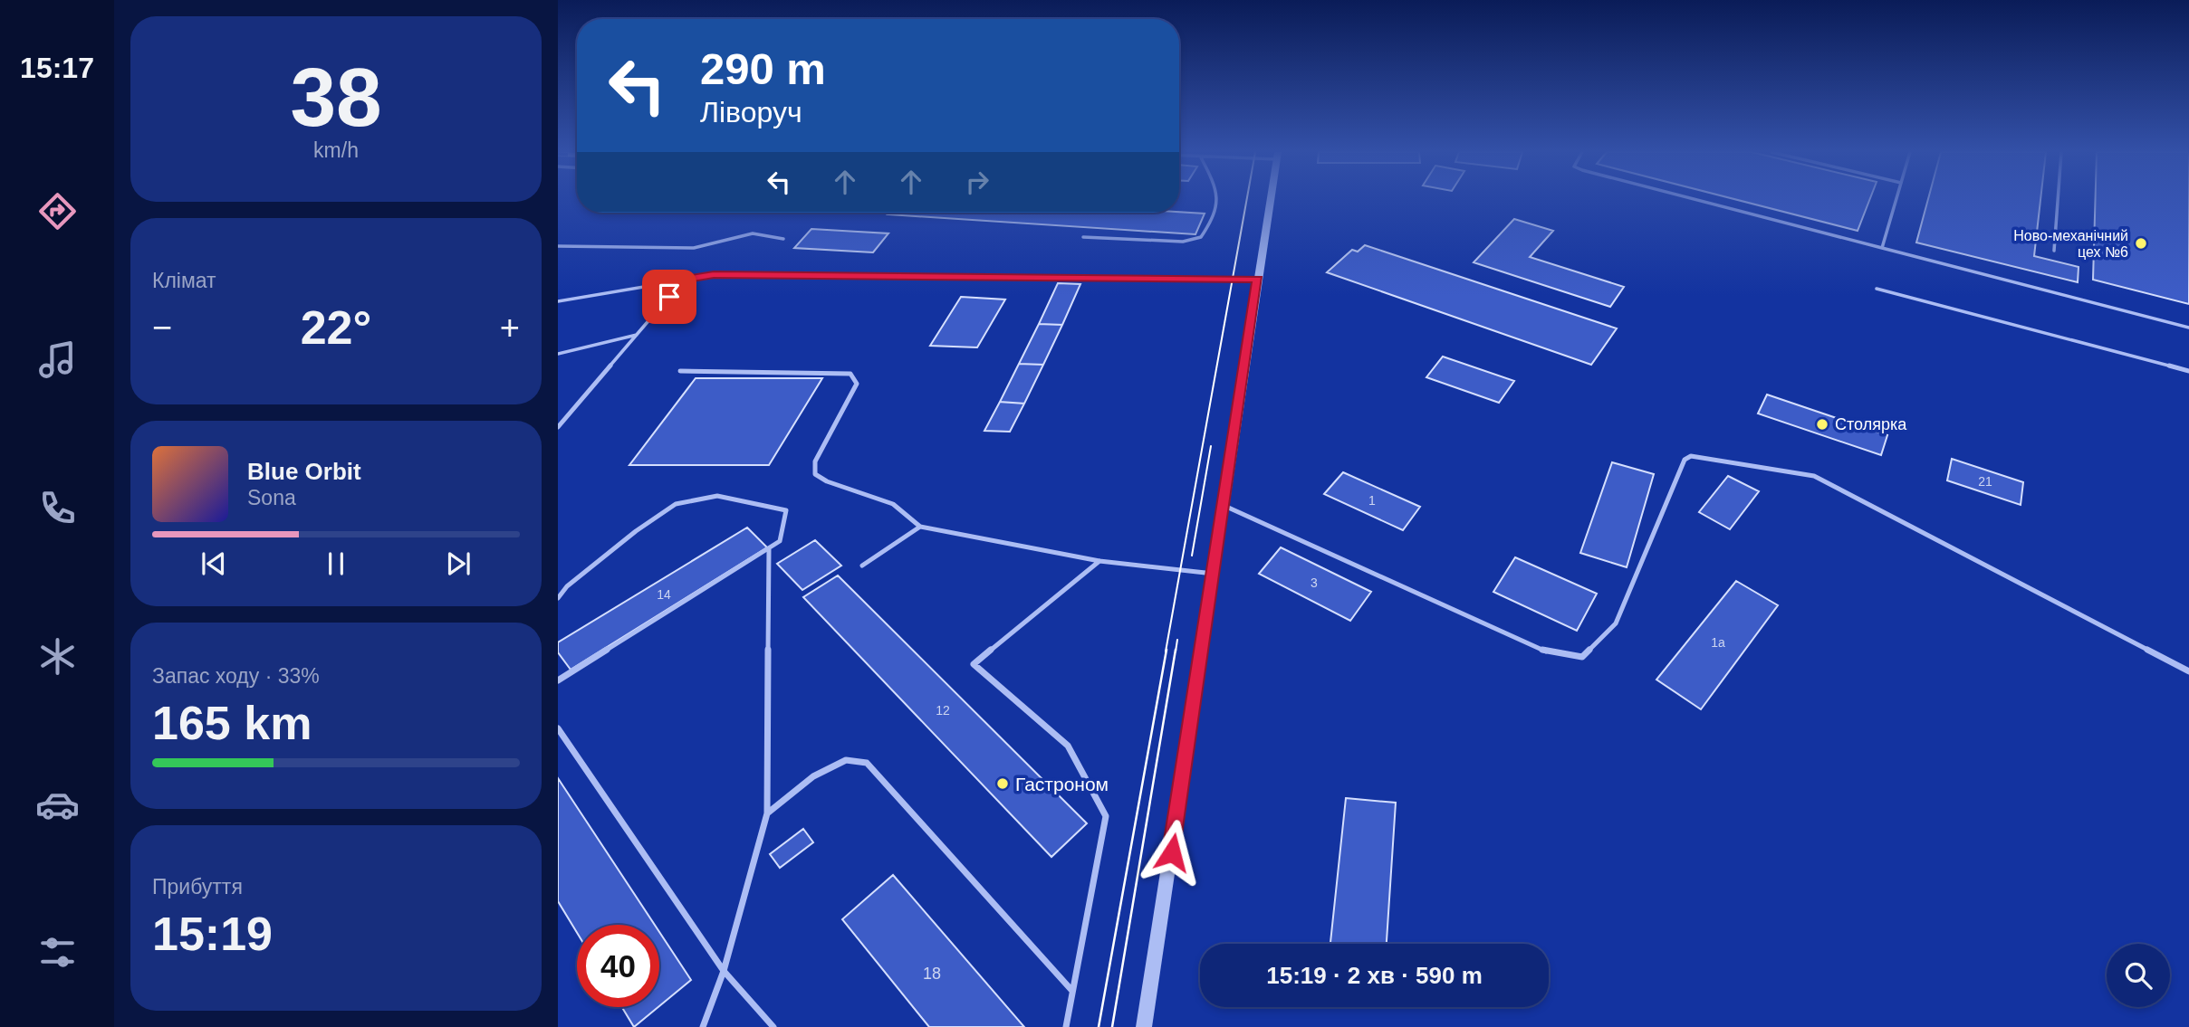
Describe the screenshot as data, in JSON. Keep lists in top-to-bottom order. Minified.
{"places":["Ново-механічний цех №6","Столярка","Гастроном"],"house_numbers":["21","1","3","14","1а","12","18"],"page":{"tabs":"15:17","tile":[["38","km/h"],"Клімат",["Запас ходу · 33%","165 km"],["Прибуття","15:19"]],"turn":["290 m","Ліворуч"],"heat":["−","22°","+"],"song":["Blue Orbit","Sona"],"limit":"40","trip":"15:19 · 2 хв · 590 m"}}
